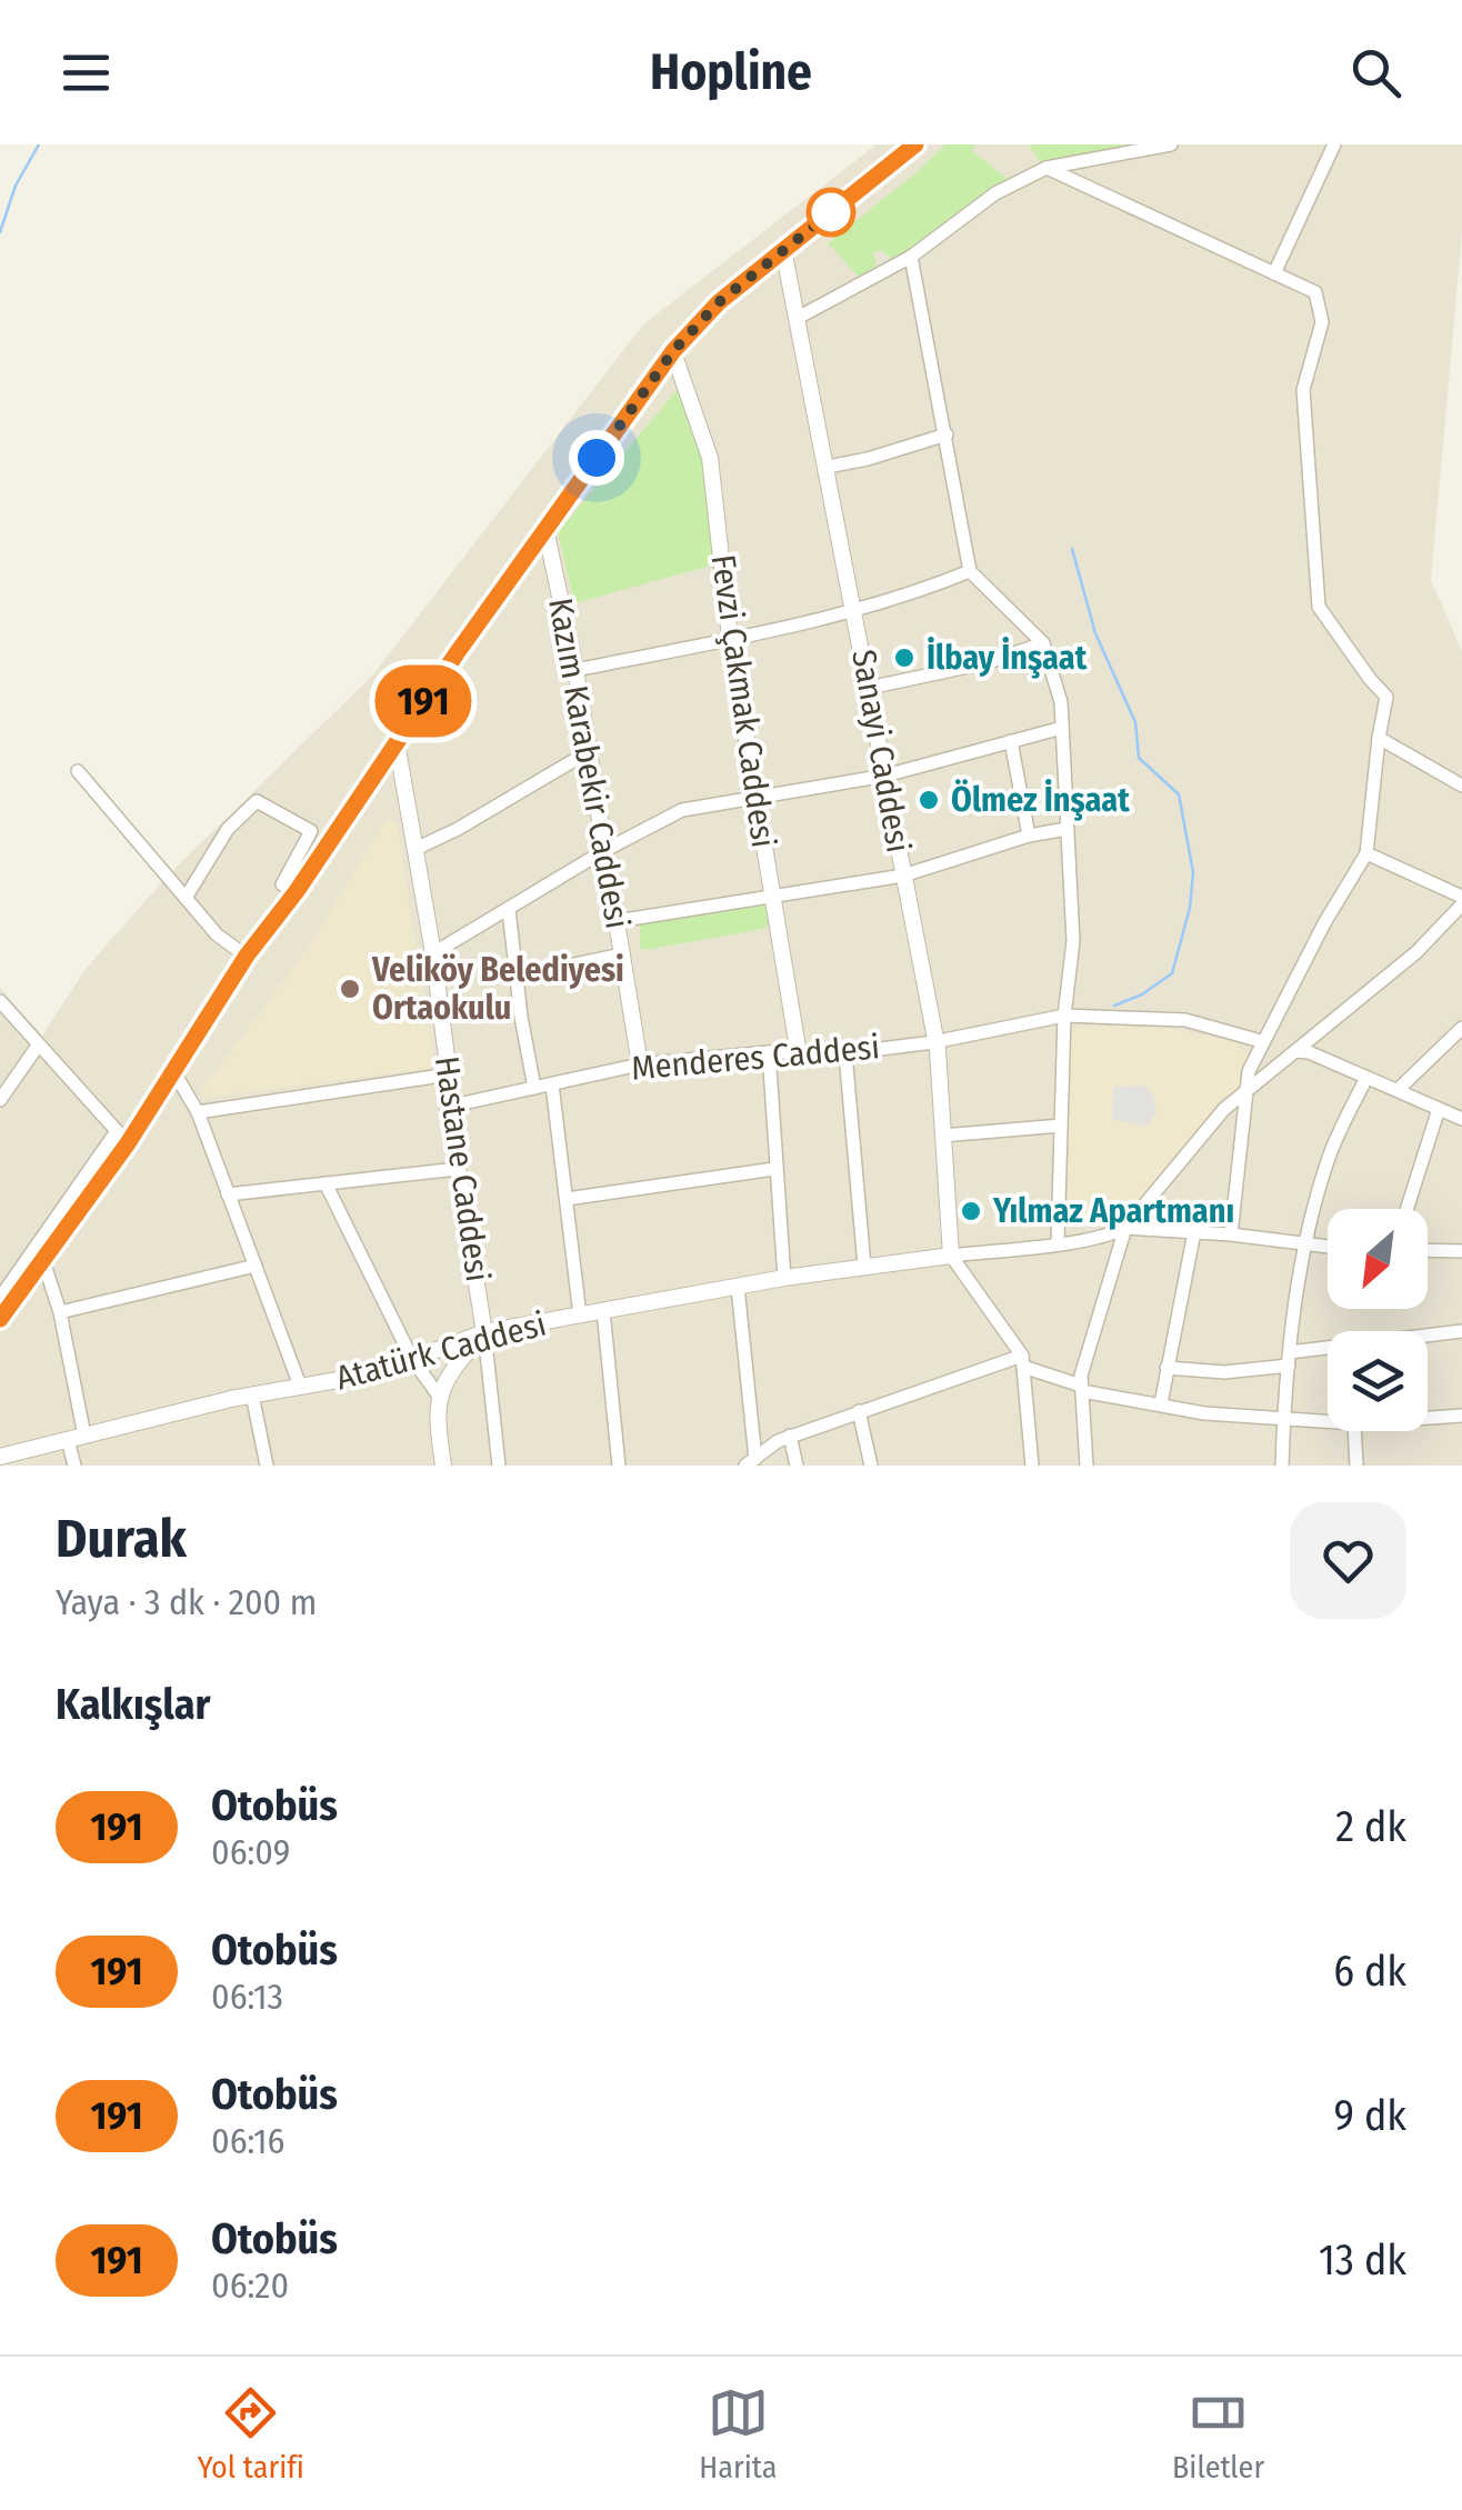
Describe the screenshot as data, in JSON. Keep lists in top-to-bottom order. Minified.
{"streets":{"street":["Fevzi Çakmak Caddesi","Sanayi Caddesi","Kazım Karabekir Caddesi","Menderes Caddesi","Hastane Caddesi","Atatürk Caddesi"]},"crossings":[["Fevzi Çakmak Caddesi","Menderes Caddesi"],["Sanayi Caddesi","Menderes Caddesi"],["Sanayi Caddesi","Atatürk Caddesi"],["Kazım Karabekir Caddesi","Menderes Caddesi"],["Menderes Caddesi","Hastane Caddesi"],["Hastane Caddesi","Atatürk Caddesi"]],"places":["İlbay İnşaat","Ölmez İnşaat","Veliköy Belediyesi Ortaokulu","Yılmaz Apartmanı"],"lines":["bus line 191"],"north":"bottom left","page":{"header":"Hopline","on_map":"191","heading":[["Durak","Yaya · 3 dk · 200 m"],"Kalkışlar"],"list":[{"mark":"191","name":"Otobüs","note":"06:09","value":"2 dk"},{"mark":"191","name":"Otobüs","note":"06:13","value":"6 dk"},{"mark":"191","name":"Otobüs","note":"06:16","value":"9 dk"},{"mark":"191","name":"Otobüs","note":"06:20","value":"13 dk"}],"tabs":["Yol tarifi","Harita","Biletler"]}}
